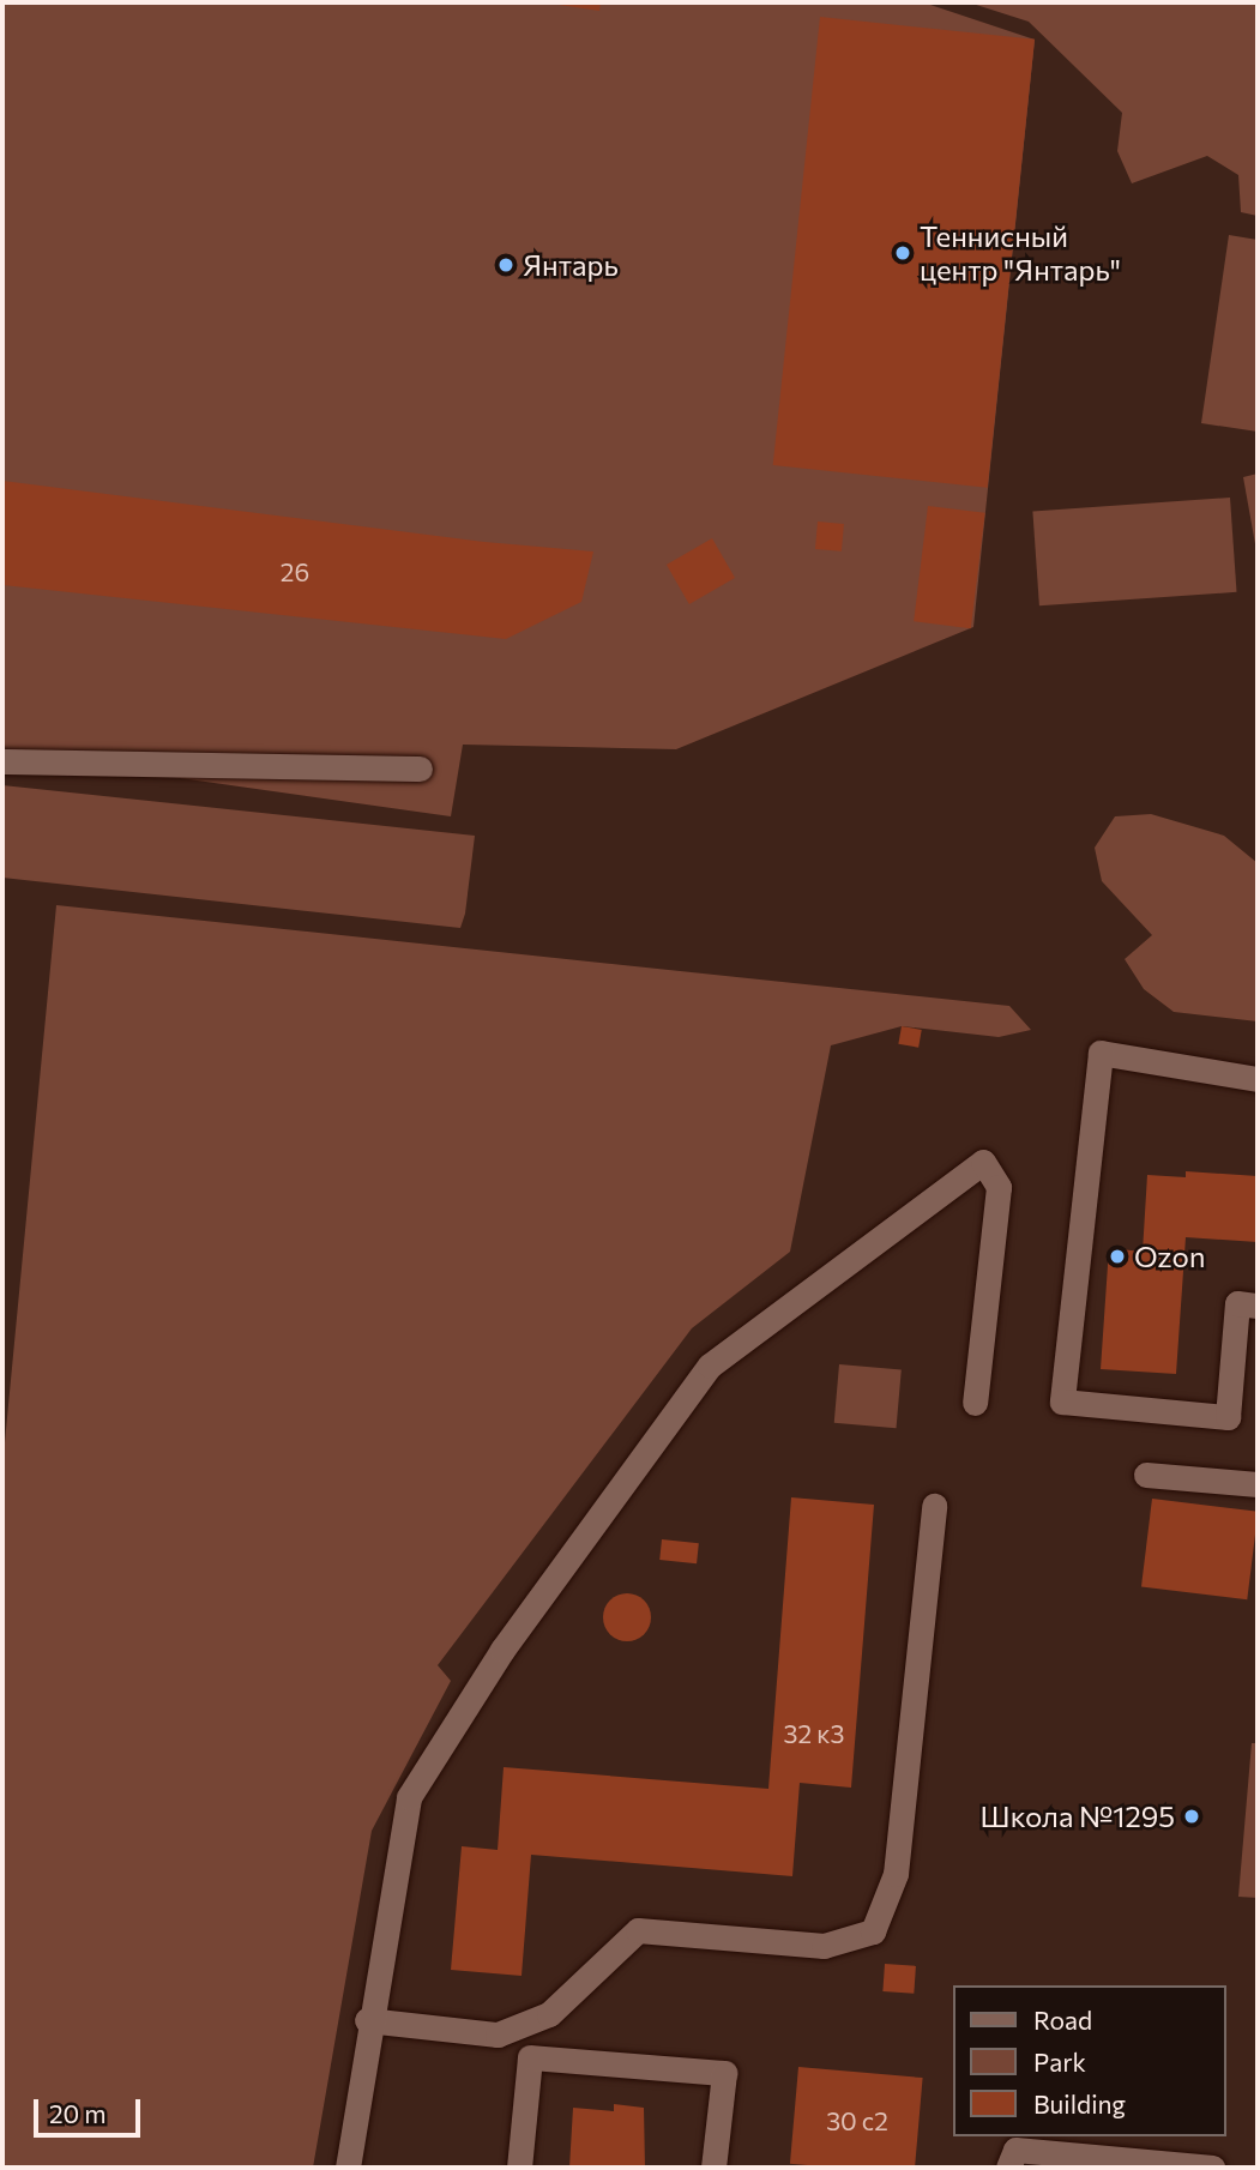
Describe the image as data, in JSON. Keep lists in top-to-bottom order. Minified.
{"places":["Теннисный центр \"Янтарь\"","Янтарь","Ozon","Школа №1295"],"house_numbers":["26","32 к3","30 с2"],"legend":["Road","Park","Building"],"scale_bar":"20 m"}
